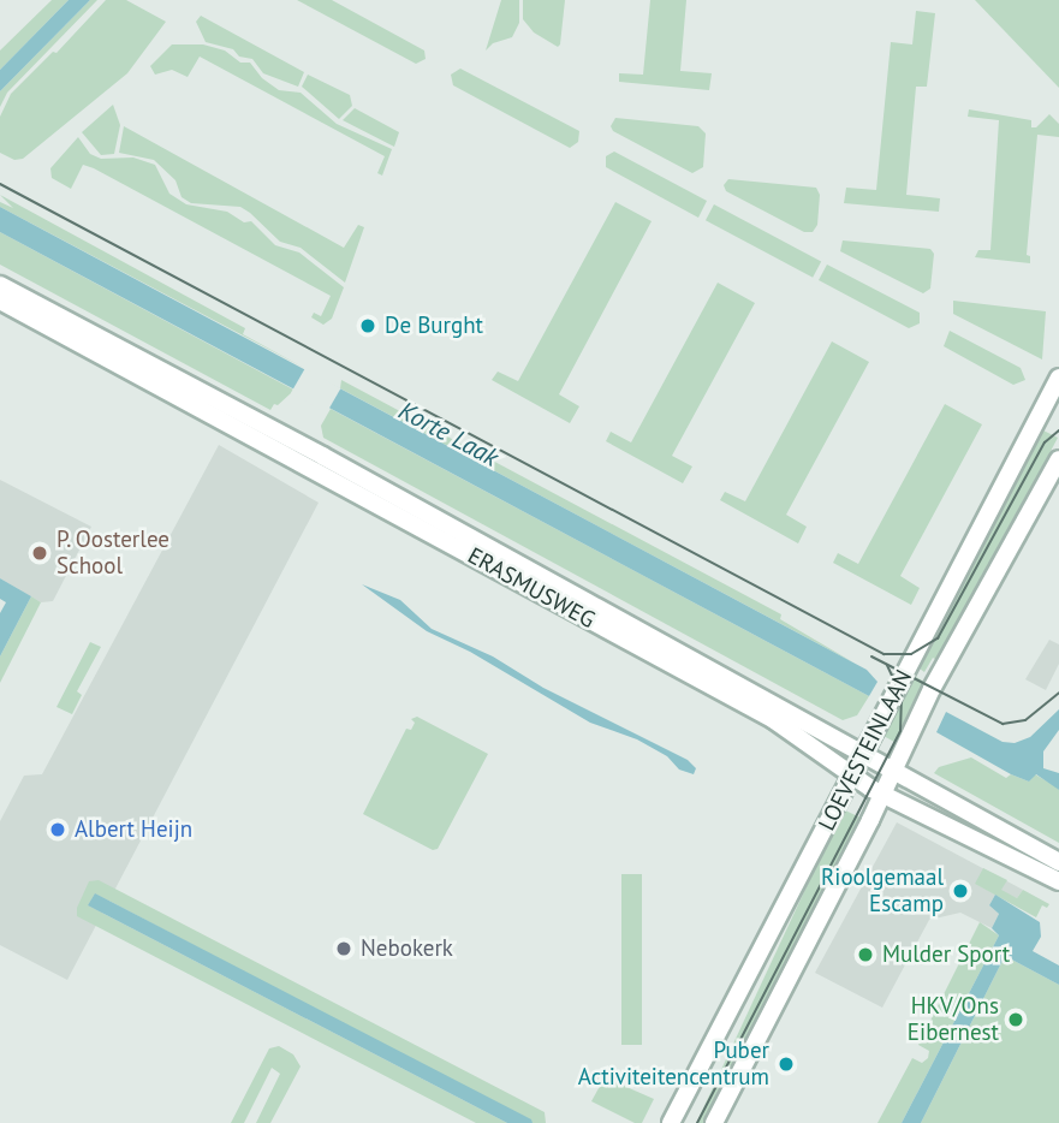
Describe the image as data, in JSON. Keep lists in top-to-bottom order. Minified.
{"streets":{"main road":["ERASMUSWEG","LOEVESTEINLAAN"]},"crossings":[["ERASMUSWEG","LOEVESTEINLAAN"]],"water":["Korte Laak"],"places":["De Burght","P. Oosterlee School","Albert Heijn","Rioolgemaal Escamp","Nebokerk","Mulder Sport","HKV/Ons Eibernest","Puber Activiteitencentrum"]}
